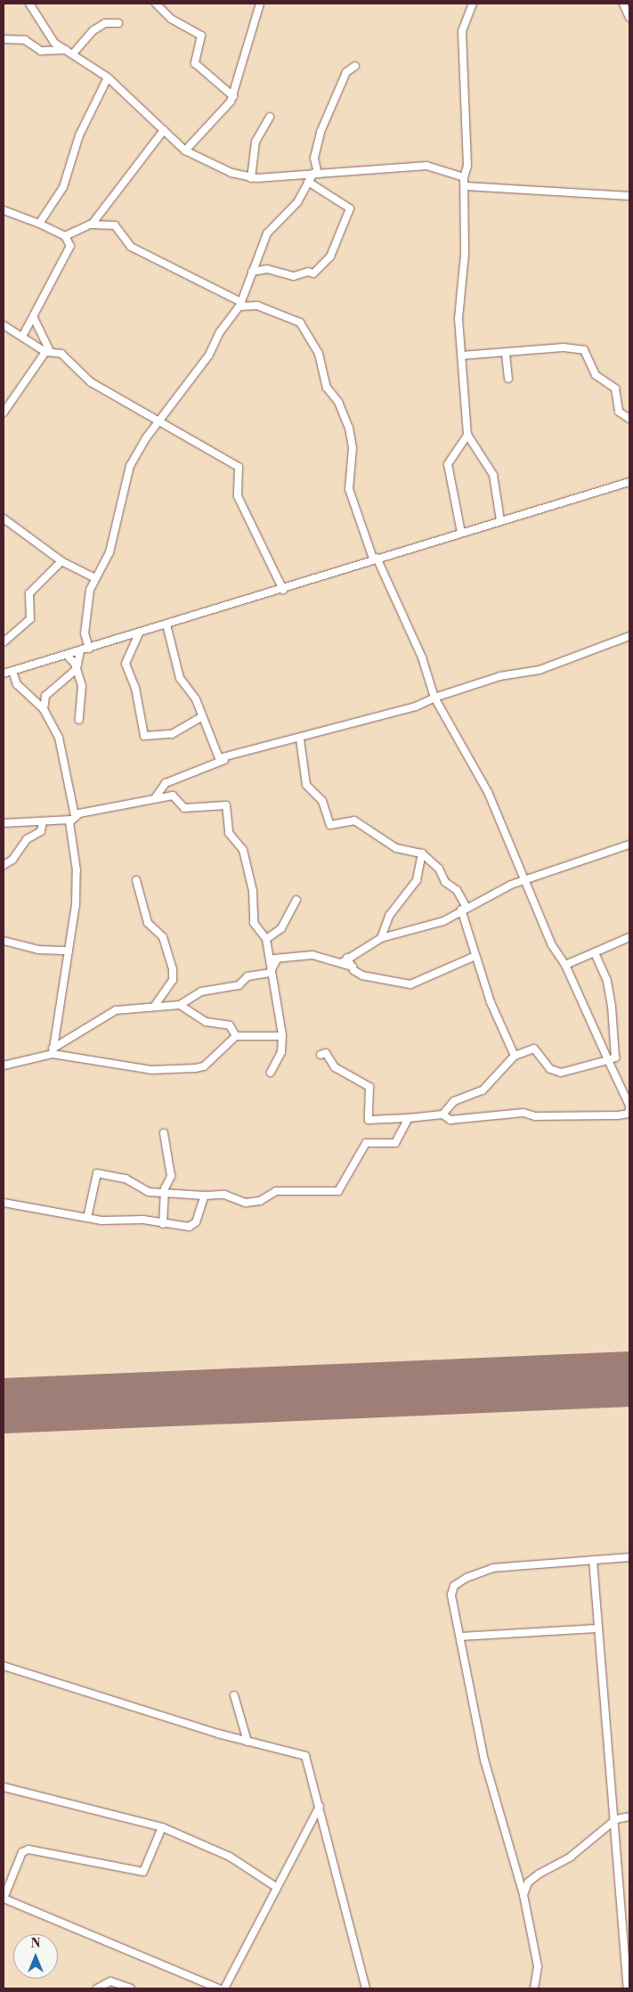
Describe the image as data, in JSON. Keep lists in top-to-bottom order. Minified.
{"north":"top"}
